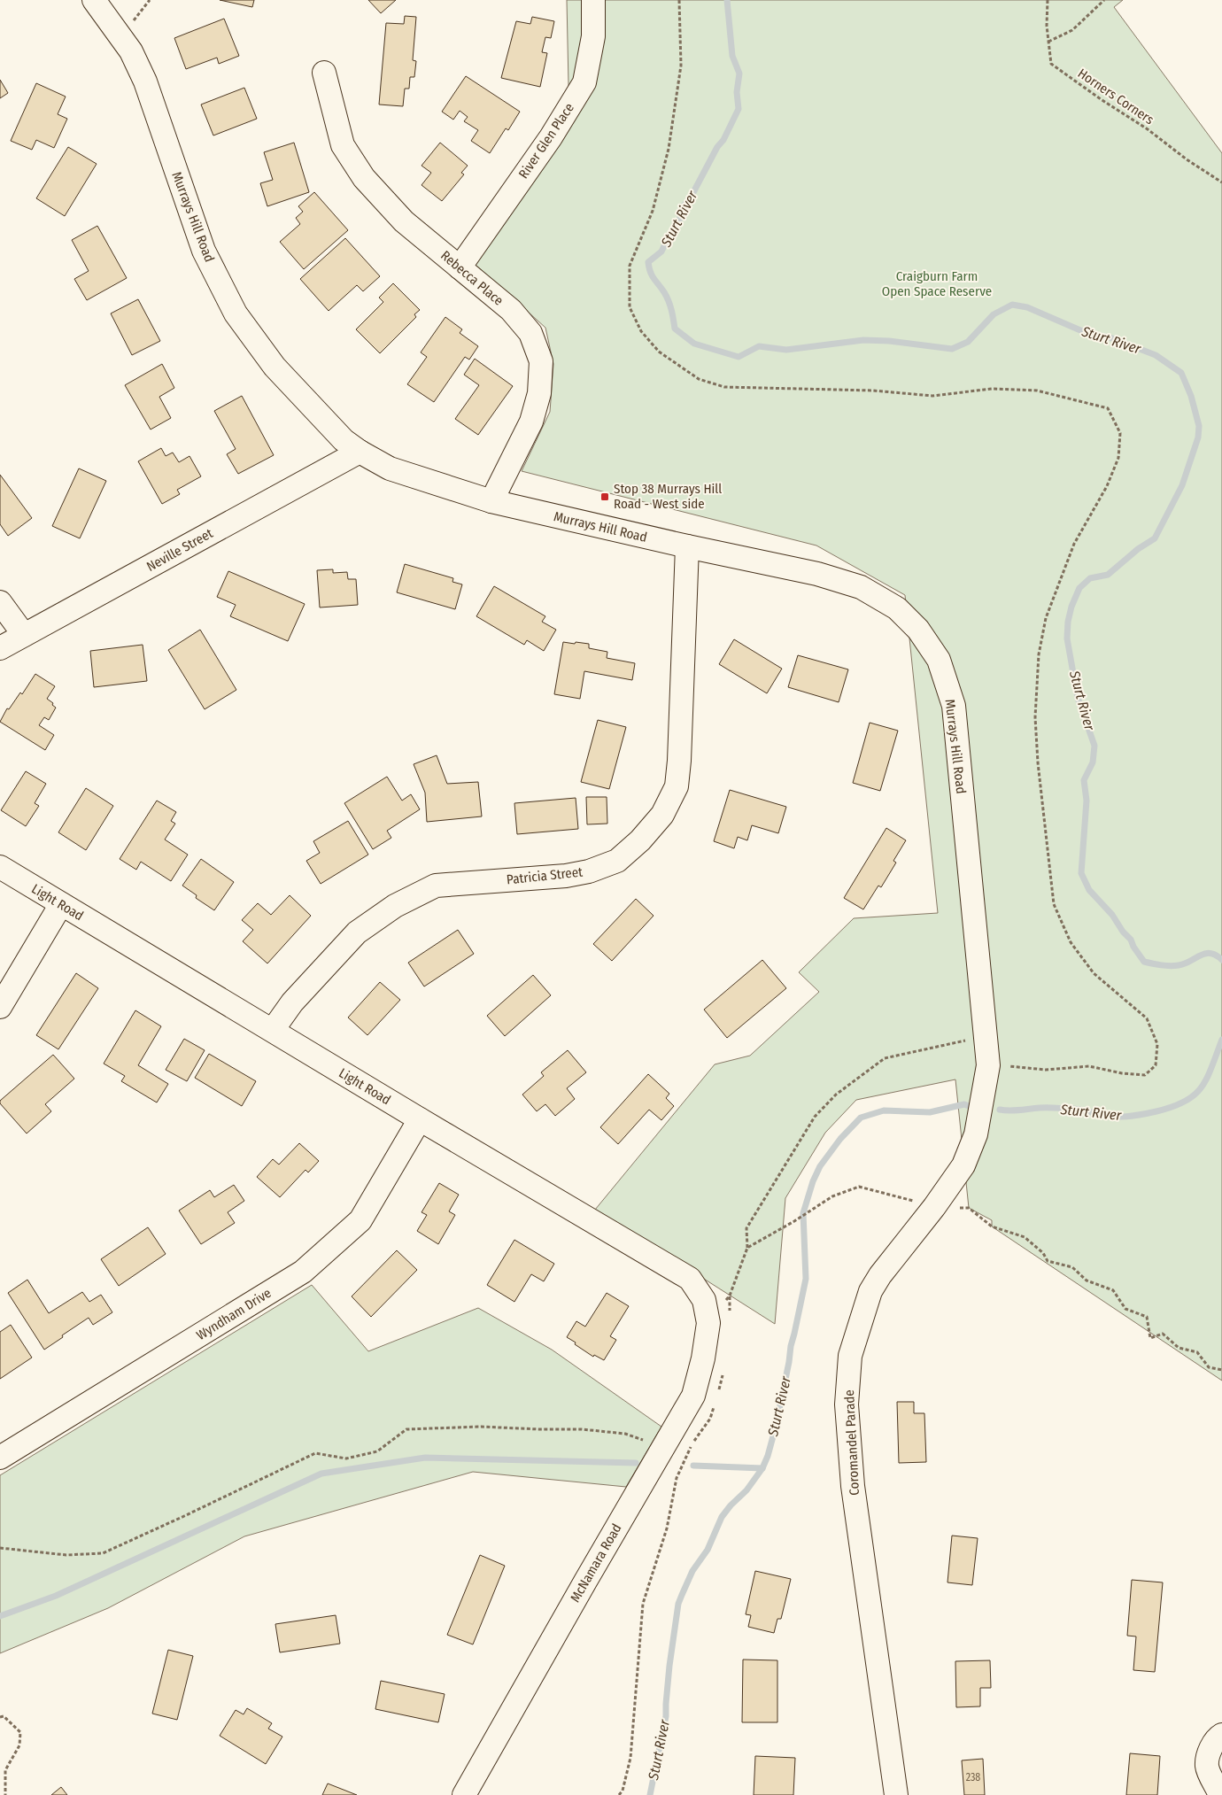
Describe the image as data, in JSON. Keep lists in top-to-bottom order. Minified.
{"streets":{"street":["River Glen Place","Murrays Hill Road","Rebecca Place","Neville Street","Patricia Street","Light Road","Wyndham Drive","Coromandel Parade","McNamara Road"],"path":["Horners Corners"]},"crossings":[["River Glen Place","Rebecca Place"],["Murrays Hill Road","Rebecca Place"],["Murrays Hill Road","Neville Street"],["Murrays Hill Road","Patricia Street"],["Murrays Hill Road","Coromandel Parade"],["Patricia Street","Light Road"],["Light Road","Wyndham Drive"],["Light Road","McNamara Road"]],"water":["Sturt River"],"parks":["Craigburn Farm Open Space Reserve"],"places":{"transit":["Stop 38 Murrays Hill Road - West side"]},"house_numbers":["238"]}
